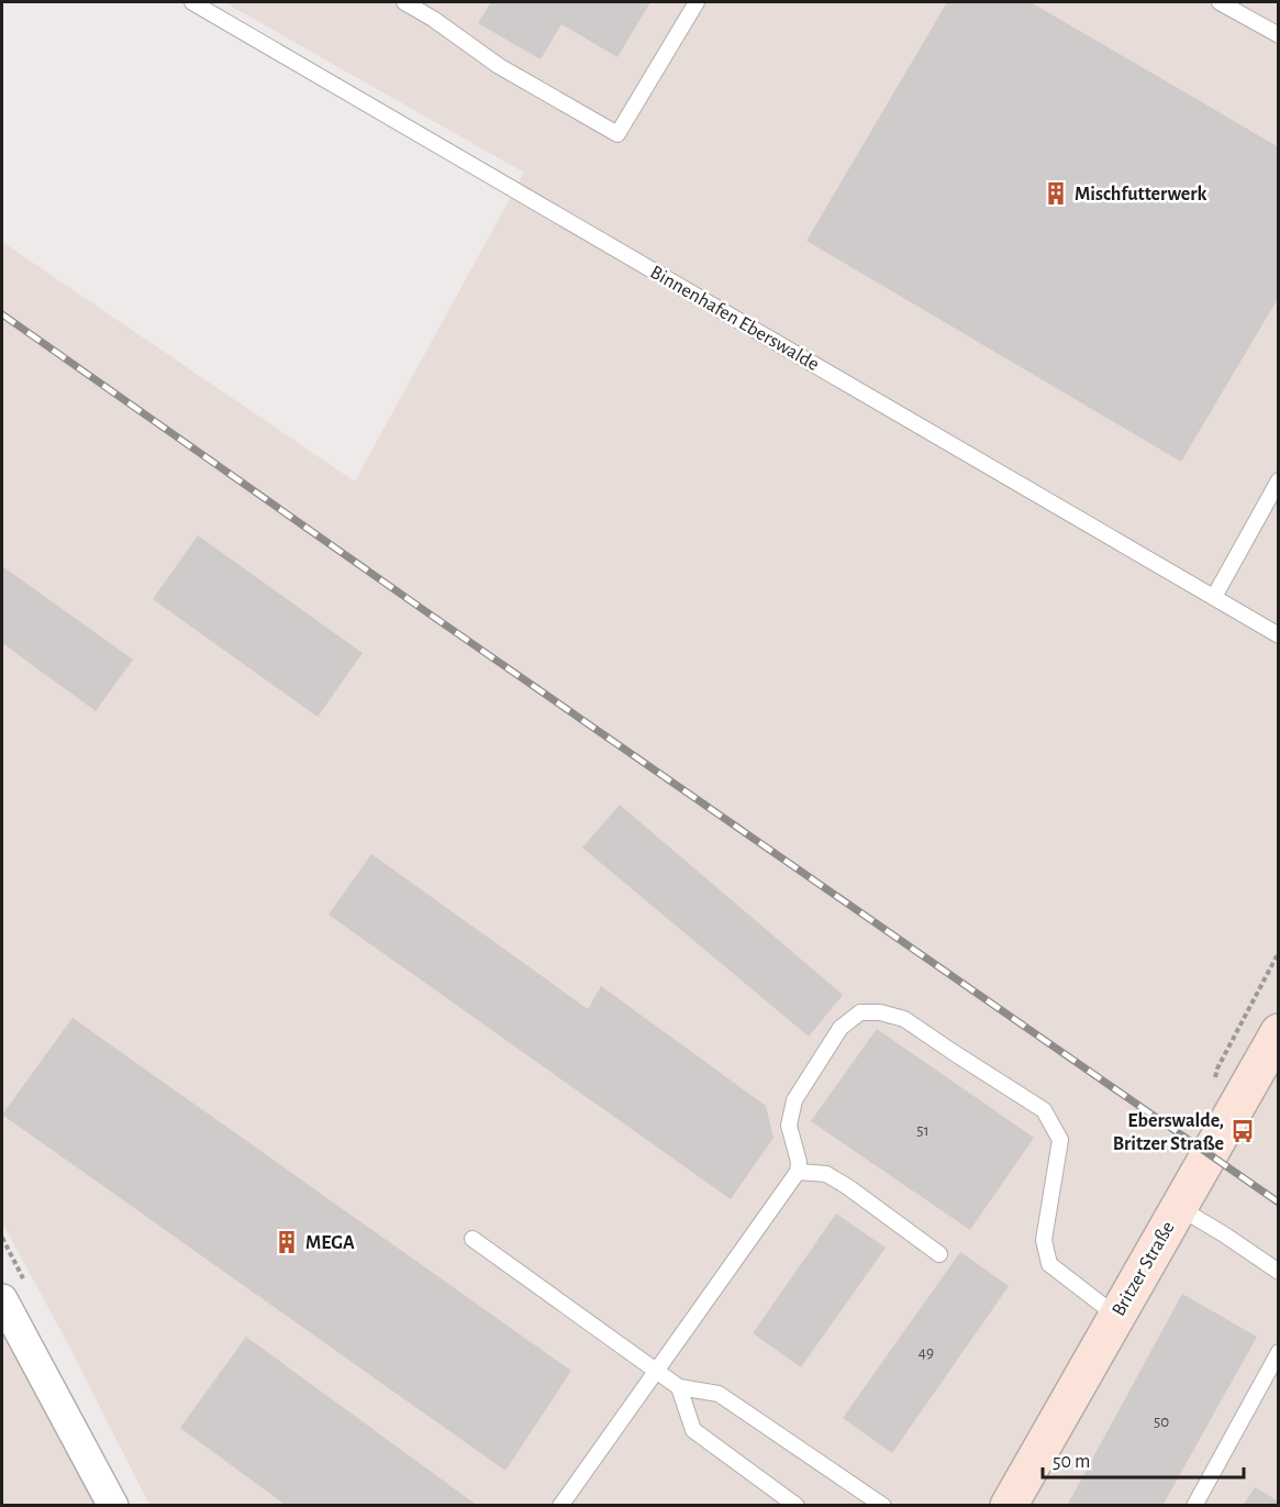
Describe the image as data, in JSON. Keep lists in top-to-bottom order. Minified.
{"streets":{"main road":["Britzer Straße"],"lane":["Binnenhafen Eberswalde"]},"places":{"building":["Mischfutterwerk","MEGA"],"bus stop":["Eberswalde, Britzer Straße"]},"house_numbers":["51","49","50"],"scale_bar":"50 m"}
